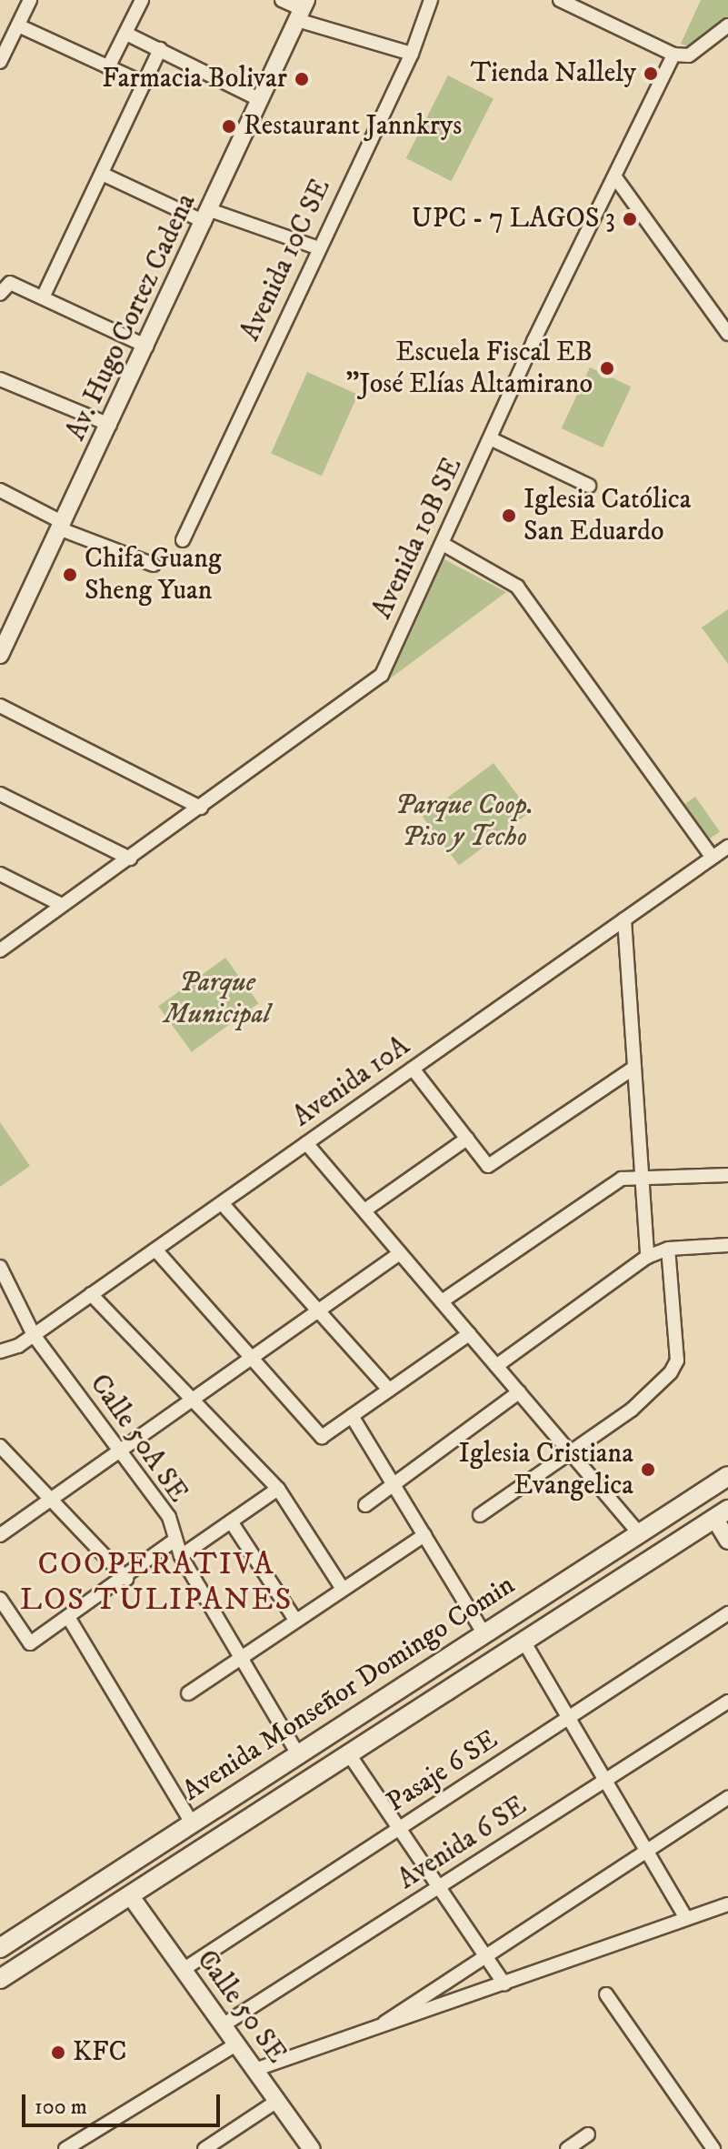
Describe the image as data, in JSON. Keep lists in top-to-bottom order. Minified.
{"streets":{"main road":["Avenida Monseñor Domingo Comin"],"street":["Avenida 10C SE","Av. Hugo Cortez Cadena","Avenida 10B SE","Avenida 10A","Calle 50A SE","Pasaje 6 SE","Avenida 6 SE","Calle 50 SE"]},"crossings":[["Avenida 10A","Calle 50A SE"],["Calle 50A SE","Avenida Monseñor Domingo Comin"],["Avenida Monseñor Domingo Comin","Calle 50 SE"],["Pasaje 6 SE","Calle 50 SE"],["Avenida 6 SE","Calle 50 SE"]],"districts":["COOPERATIVA LOS TULIPANES"],"parks":["Parque Coop. Piso y Techo","Parque Municipal"],"places":["Tienda Nallely","Farmacia Bolivar","Restaurant Jannkrys","UPC - 7 LAGOS 3","Escuela Fiscal EB \"José Elías Altamirano","Iglesia Católica San Eduardo","Chifa Guang Sheng Yuan","Iglesia Cristiana Evangelica","KFC"],"scale_bar":"100 m"}
